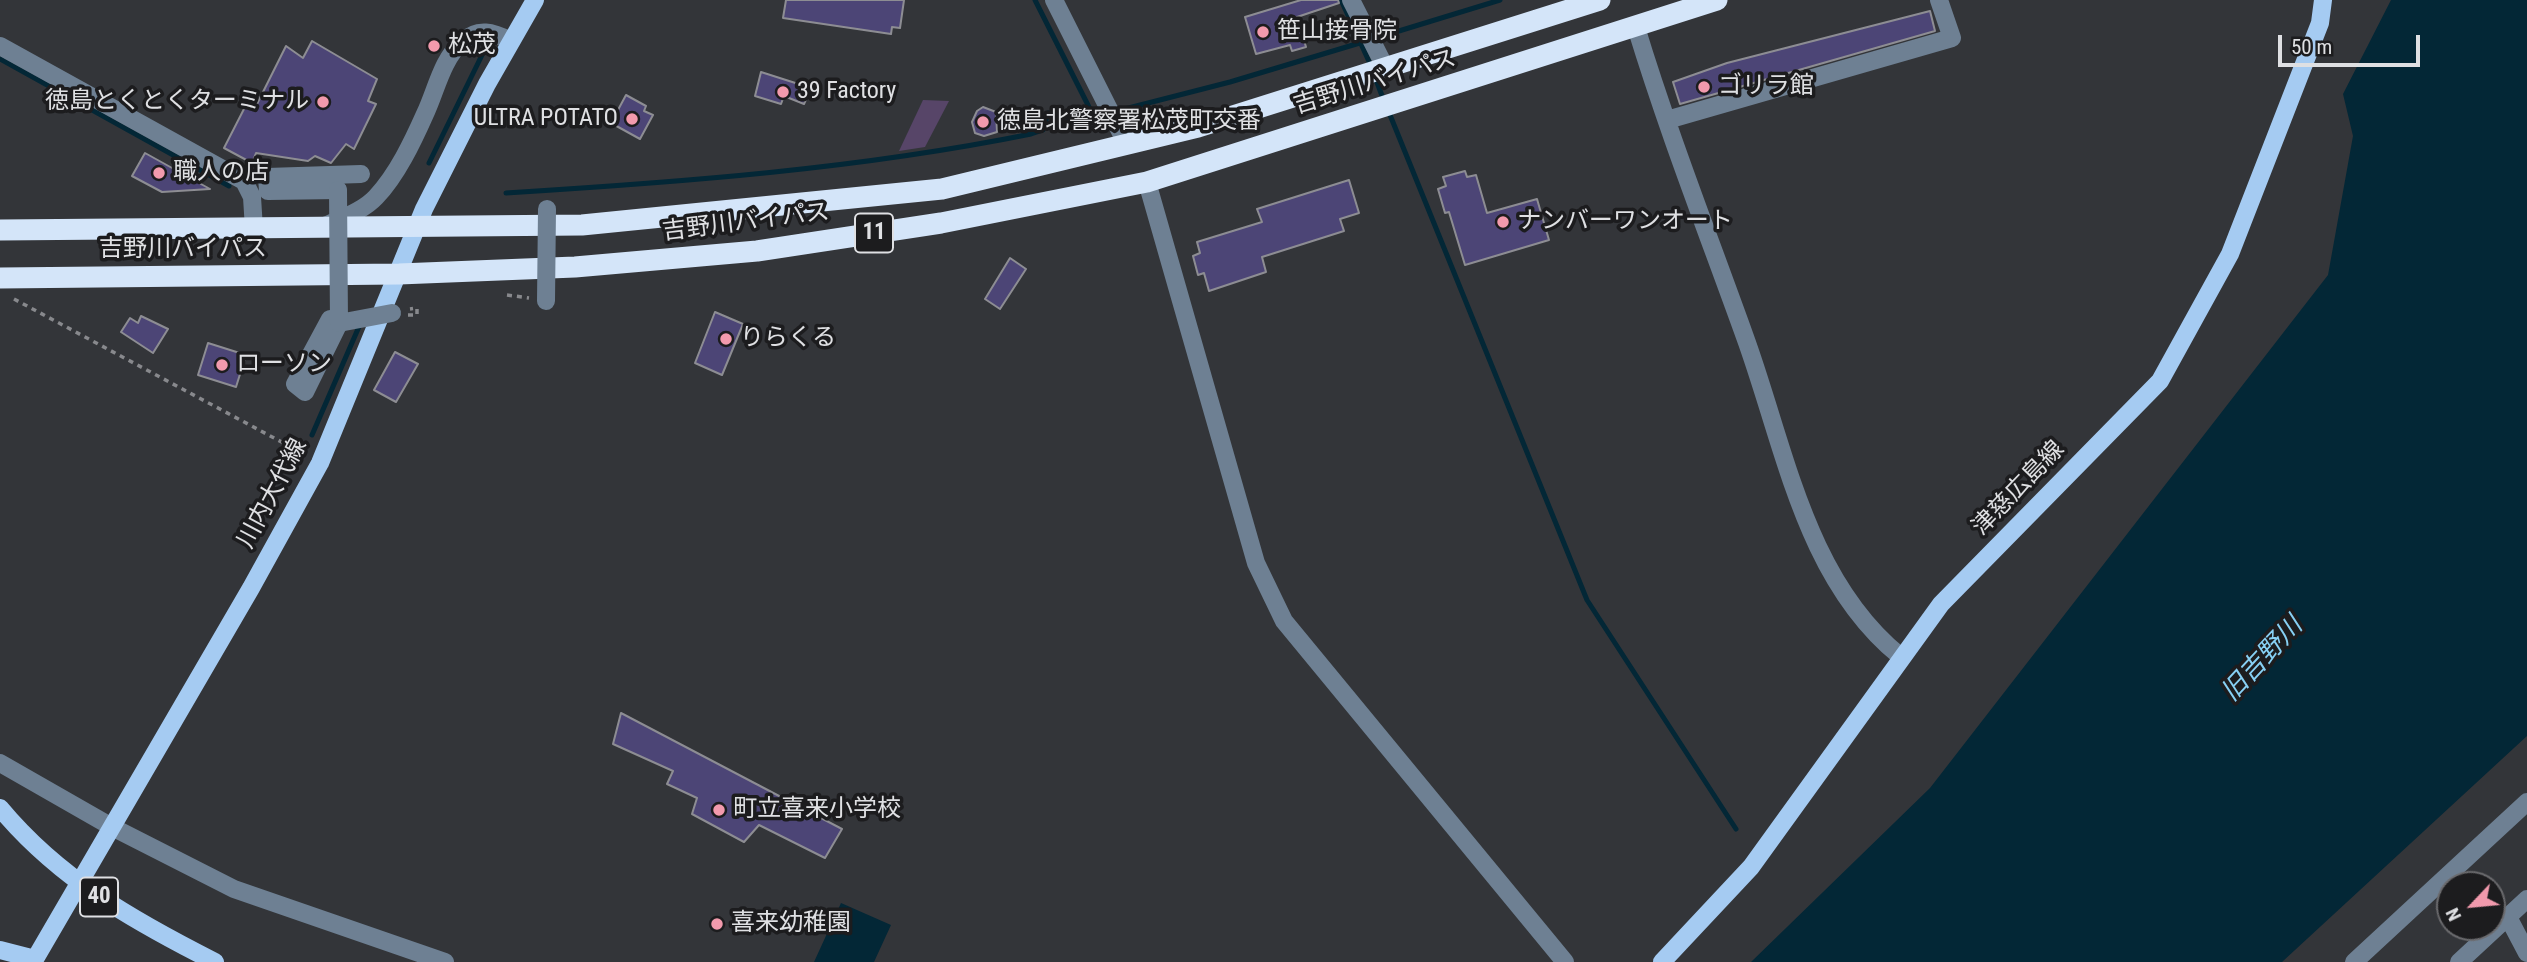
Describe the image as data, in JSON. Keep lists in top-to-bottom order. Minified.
{"streets":{"highway":["吉野川バイパス","11"],"main road":["津慈広島線","川内大代線","40"]},"crossings":[["吉野川バイパス","川内大代線"],["川内大代線","40"]],"water":["旧吉野川"],"places":["笹山接骨院","松茂","ゴリラ館","39 Factory","徳島とくとくターミナル","ULTRA POTATO","徳島北警察署松茂町交番","職人の店","ナンバーワンオート","りらくる","ローソン","町立喜来小学校","喜来幼稚園"],"scale_bar":"50 m","north":"bottom left"}
